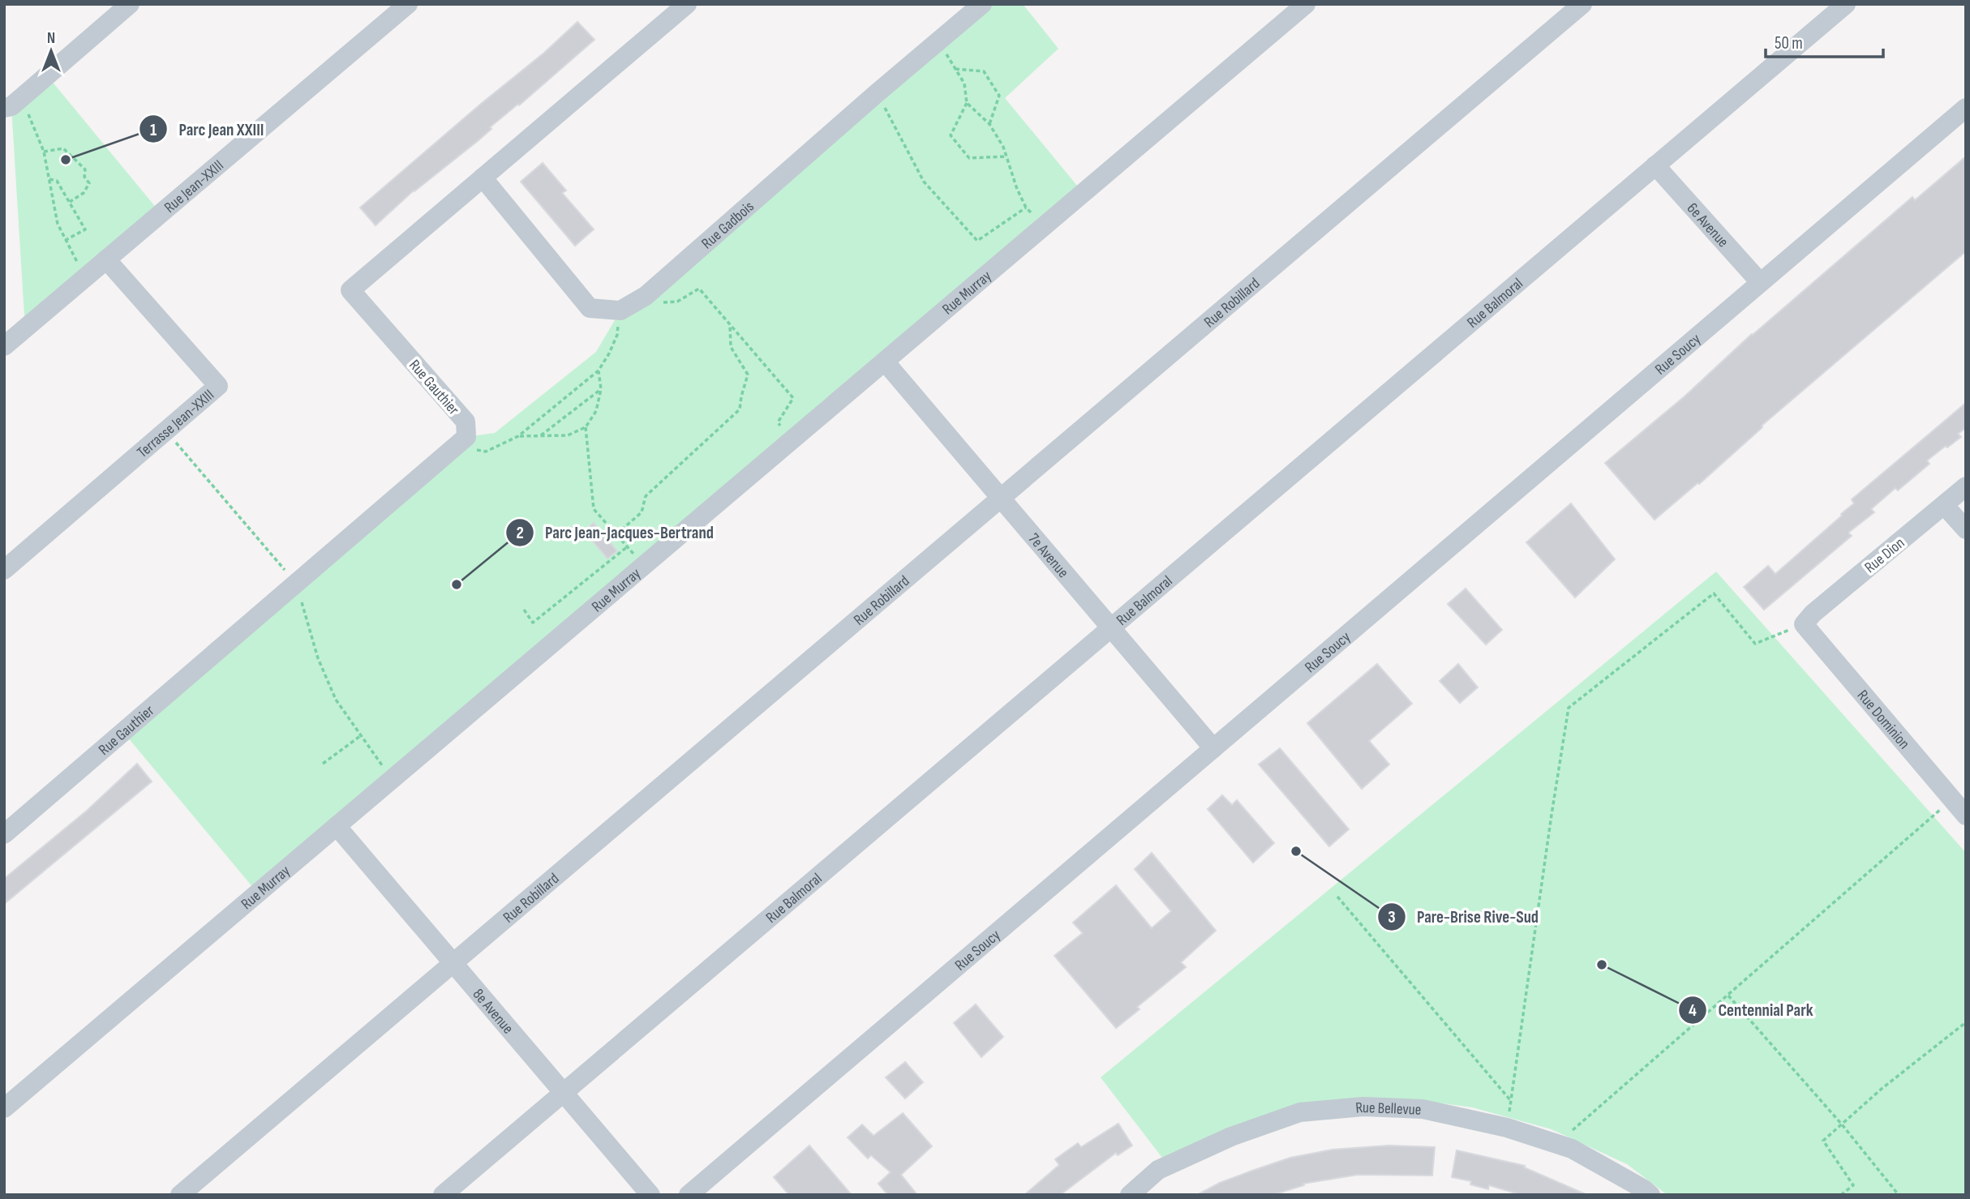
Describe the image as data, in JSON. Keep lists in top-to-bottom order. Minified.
{"streets":{"street":["Rue Jean-XXIII","6e Avenue","Rue Gadbois","Rue Murray","Rue Robillard","Rue Balmoral","Rue Soucy","Rue Gauthier","Terrasse Jean-XXIII","7e Avenue","Rue Dion","Rue Dominion","8e Avenue","Rue Bellevue"]},"crossings":[["Rue Jean-XXIII","Terrasse Jean-XXIII"],["6e Avenue","Rue Balmoral"],["6e Avenue","Rue Soucy"],["Rue Murray","7e Avenue"],["Rue Murray","8e Avenue"],["Rue Robillard","7e Avenue"],["Rue Robillard","8e Avenue"],["Rue Balmoral","7e Avenue"],["Rue Balmoral","8e Avenue"],["Rue Soucy","7e Avenue"],["Rue Dion","Rue Dominion"]],"places":["Parc Jean XXIII","Parc Jean-Jacques-Bertrand","Pare-Brise Rive-Sud","Centennial Park"],"scale_bar":"50 m","north":"top"}
